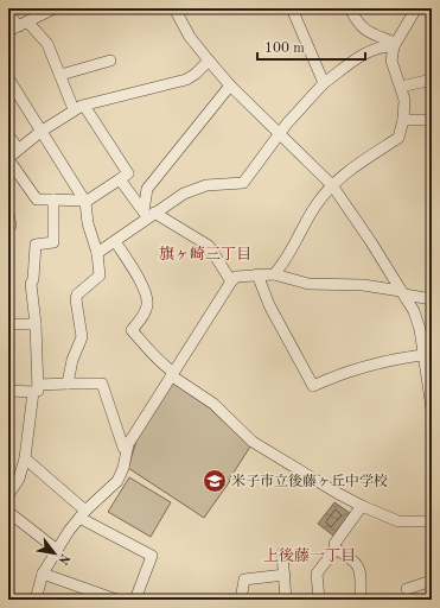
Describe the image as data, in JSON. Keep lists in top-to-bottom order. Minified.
{"districts":["旗ヶ崎三丁目","上後藤一丁目"],"places":{"school or university":["米子市立後藤ヶ丘中学校"]},"scale_bar":"100 m","north":"bottom right"}
